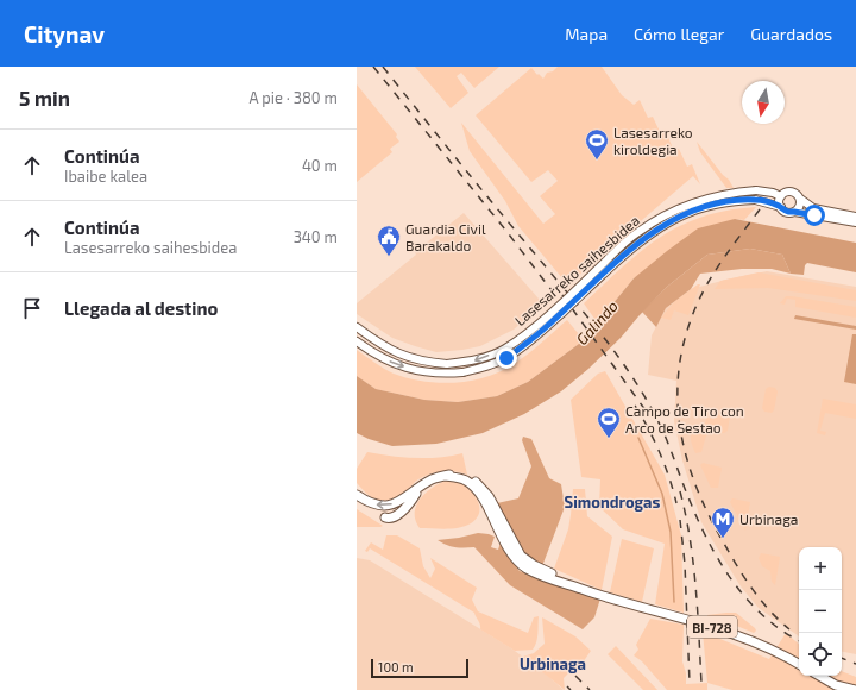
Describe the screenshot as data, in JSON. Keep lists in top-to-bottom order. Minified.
{"streets":{"main road":["Lasesarreko saihesbidea","BI-728"]},"districts":["Simondrogas","Urbinaga"],"water":["Galindo"],"places":{"sports":["Lasesarreko kiroldegia","Campo de Tiro con Arco de Sestao"],"public building":["Guardia Civil Barakaldo"],"metro station":["Urbinaga"]},"scale_bar":"100 m","north":"bottom","page":{"header":"Citynav","nav":["Mapa","Cómo llegar","Guardados"],"heading":["5 min","A pie · 380 m"],"list":[["Continúa","Ibaibe kalea","40 m"],["Continúa","Lasesarreko saihesbidea","340 m"],"Llegada al destino"],"map_buttons":["+","−"],"scale":"100 m"}}
